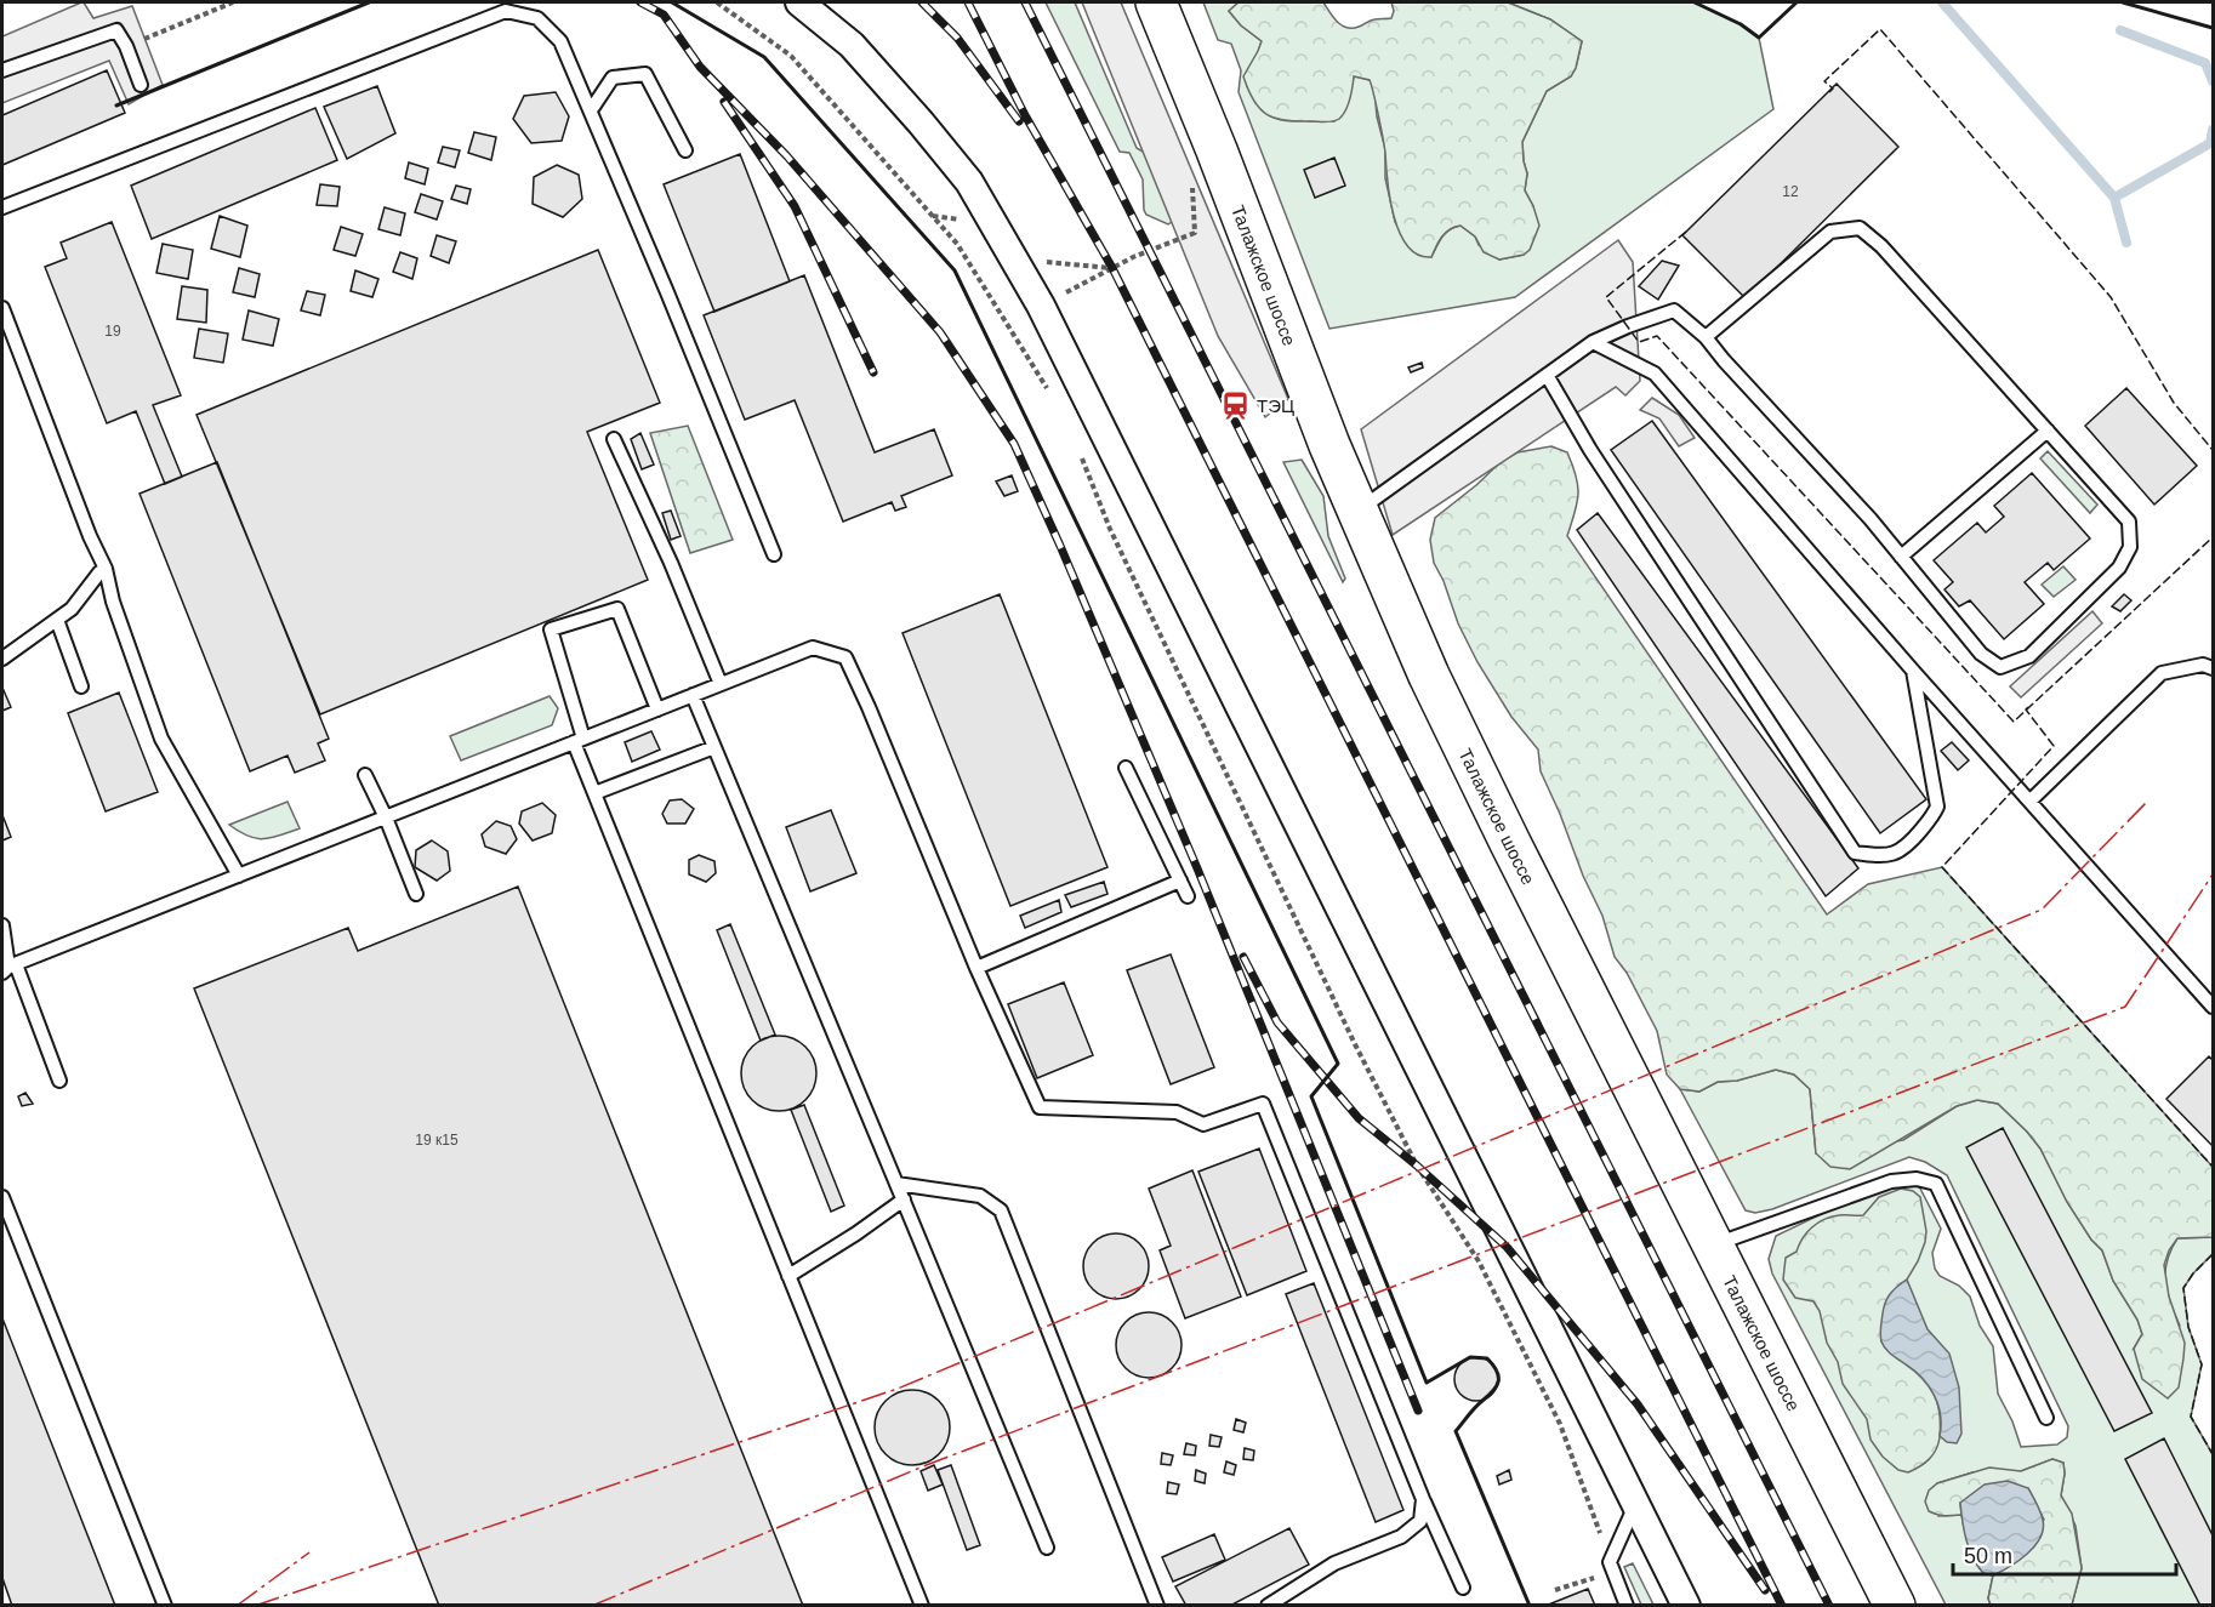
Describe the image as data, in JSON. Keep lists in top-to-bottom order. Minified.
{"streets":{"main road":["Талажское шоссе"]},"places":{"station":["ТЭЦ"]},"house_numbers":["12","19","19 к15"],"scale_bar":"50 m"}
